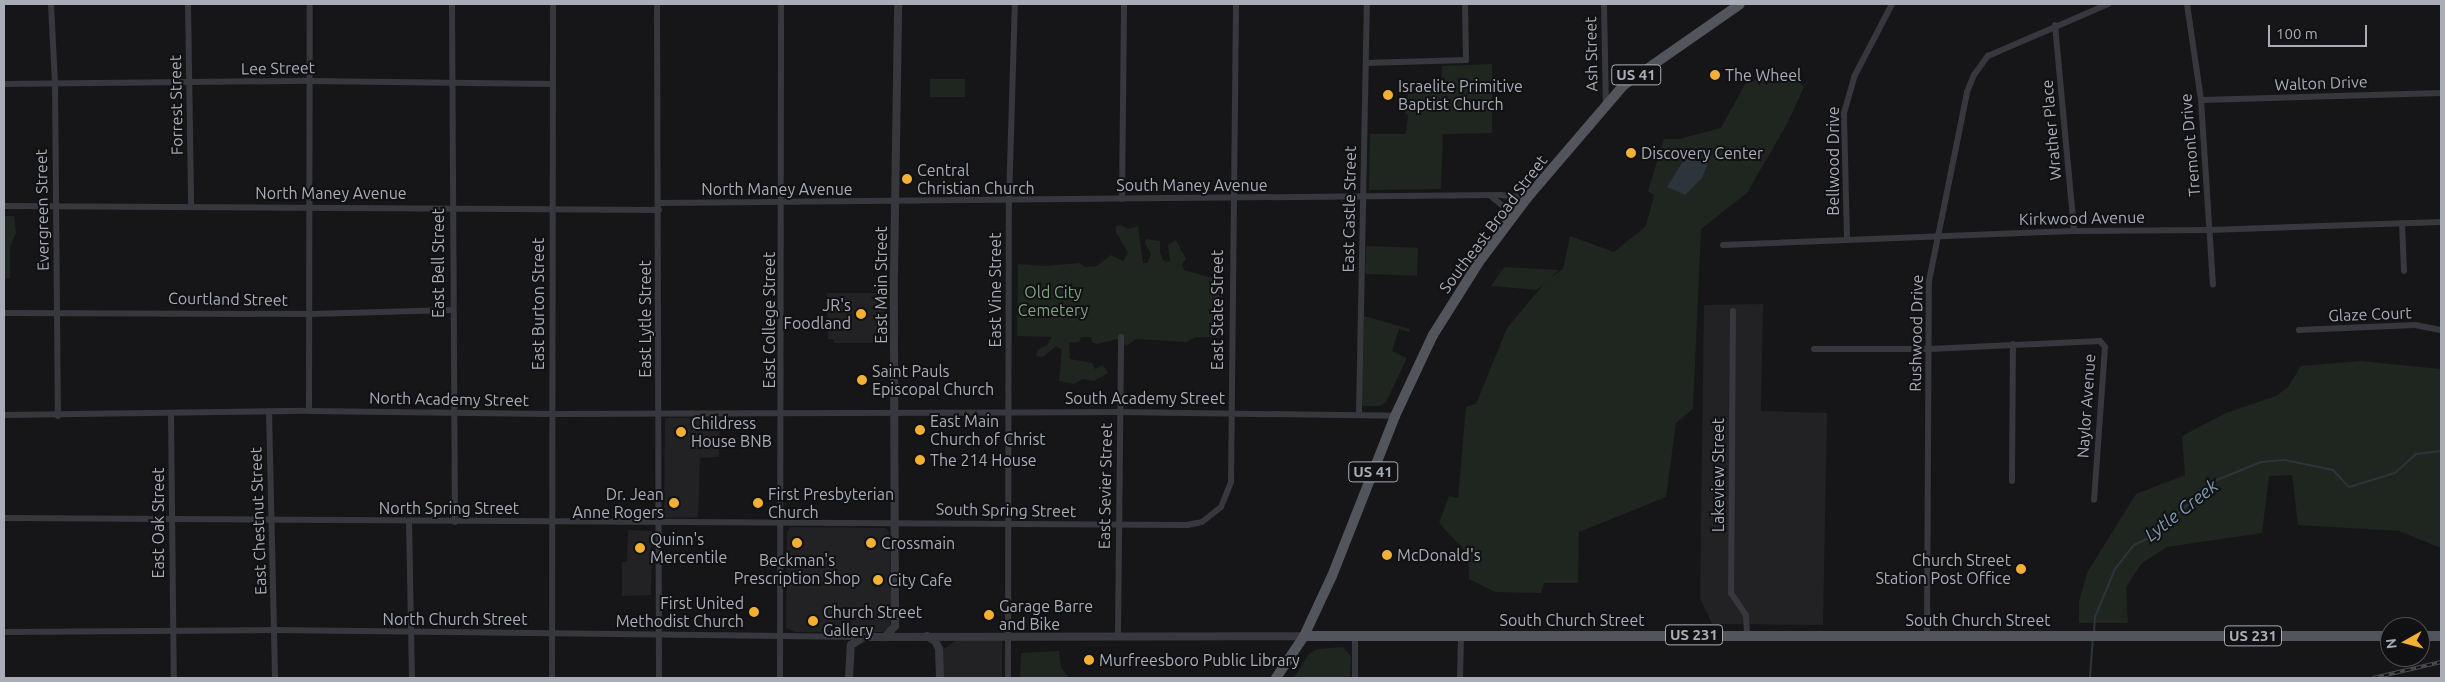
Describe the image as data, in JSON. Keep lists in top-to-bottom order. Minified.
{"streets":{"main road":["US 41","Southeast Broad Street","South Church Street","US 231"],"street":["Ash Street","Lee Street","Walton Drive","Forrest Street","Wrather Place","Tremont Drive","Bellwood Drive","South Maney Avenue","North Maney Avenue","East Castle Street","Evergreen Street","Kirkwood Avenue","East Bell Street","East Main Street","East Vine Street","Courtland Street","East Burton Street","East State Street","Glaze Court","East Lytle Street","East College Street","Rushwood Drive","South Academy Street","North Academy Street","Naylor Avenue","Lakeview Street","East Sevier Street","North Spring Street","South Spring Street","East Chestnut Street","East Oak Street","North Church Street"]},"crossings":[["Ash Street","Southeast Broad Street"],["Lee Street","Forrest Street"],["Lee Street","Evergreen Street"],["Lee Street","East Bell Street"],["Lee Street","East Burton Street"],["US 41","Southeast Broad Street"],["US 41","South Church Street"],["Walton Drive","Tremont Drive"],["Forrest Street","North Maney Avenue"],["Wrather Place","Kirkwood Avenue"],["Wrather Place","Rushwood Drive"],["Tremont Drive","Kirkwood Avenue"],["Bellwood Drive","Kirkwood Avenue"],["South Maney Avenue","North Maney Avenue"],["South Maney Avenue","East Castle Street"],["South Maney Avenue","Southeast Broad Street"],["South Maney Avenue","East Main Street"],["South Maney Avenue","East Vine Street"],["South Maney Avenue","East State Street"],["North Maney Avenue","Evergreen Street"],["North Maney Avenue","East Bell Street"],["North Maney Avenue","East Main Street"],["North Maney Avenue","East Burton Street"],["North Maney Avenue","East Lytle Street"],["North Maney Avenue","East College Street"],["East Castle Street","South Academy Street"],["Evergreen Street","Courtland Street"],["Evergreen Street","North Academy Street"],["Kirkwood Avenue","Rushwood Drive"],["Southeast Broad Street","South Academy Street"],["Southeast Broad Street","South Church Street"],["East Bell Street","Courtland Street"],["East Bell Street","North Academy Street"],["East Bell Street","North Spring Street"],["East Main Street","South Academy Street"],["East Main Street","North Academy Street"],["East Main Street","North Spring Street"],["East Main Street","South Spring Street"],["East Vine Street","South Academy Street"],["East Vine Street","South Spring Street"],["East Vine Street","South Church Street"],["East Burton Street","North Academy Street"],["East Burton Street","North Spring Street"],["East Burton Street","North Church Street"],["East State Street","South Academy Street"],["East State Street","East Sevier Street"],["East State Street","South Spring Street"],["East Lytle Street","North Academy Street"],["East Lytle Street","North Spring Street"],["East Lytle Street","North Church Street"],["East College Street","North Academy Street"],["East College Street","North Spring Street"],["East College Street","North Church Street"],["Rushwood Drive","Naylor Avenue"],["Rushwood Drive","South Church Street"],["South Academy Street","North Academy Street"],["South Academy Street","East Sevier Street"],["North Academy Street","East Chestnut Street"],["North Academy Street","East Oak Street"],["Lakeview Street","South Church Street"],["East Sevier Street","South Spring Street"],["East Sevier Street","South Church Street"],["North Spring Street","South Spring Street"],["North Spring Street","East Chestnut Street"],["North Spring Street","East Oak Street"],["East Chestnut Street","North Church Street"],["East Oak Street","North Church Street"],["North Church Street","South Church Street"]],"water":["Lytle Creek"],"parks":["Old City Cemetery"],"places":["The Wheel","Israelite Primitive Baptist Church","Discovery Center","Central Christian Church","JR's Foodland","Saint Pauls Episcopal Church","East Main Church of Christ","Childress House BNB","The 214 House","Dr. Jean Anne Rogers","First Presbyterian Church","Beckman's Prescription Shop","Crossmain","Quinn's Mercentile","McDonald's","Church Street Station Post Office","City Cafe","First United Methodist Church","Garage Barre and Bike","Church Street Gallery","Murfreesboro Public Library"],"scale_bar":"100 m","north":"left"}
